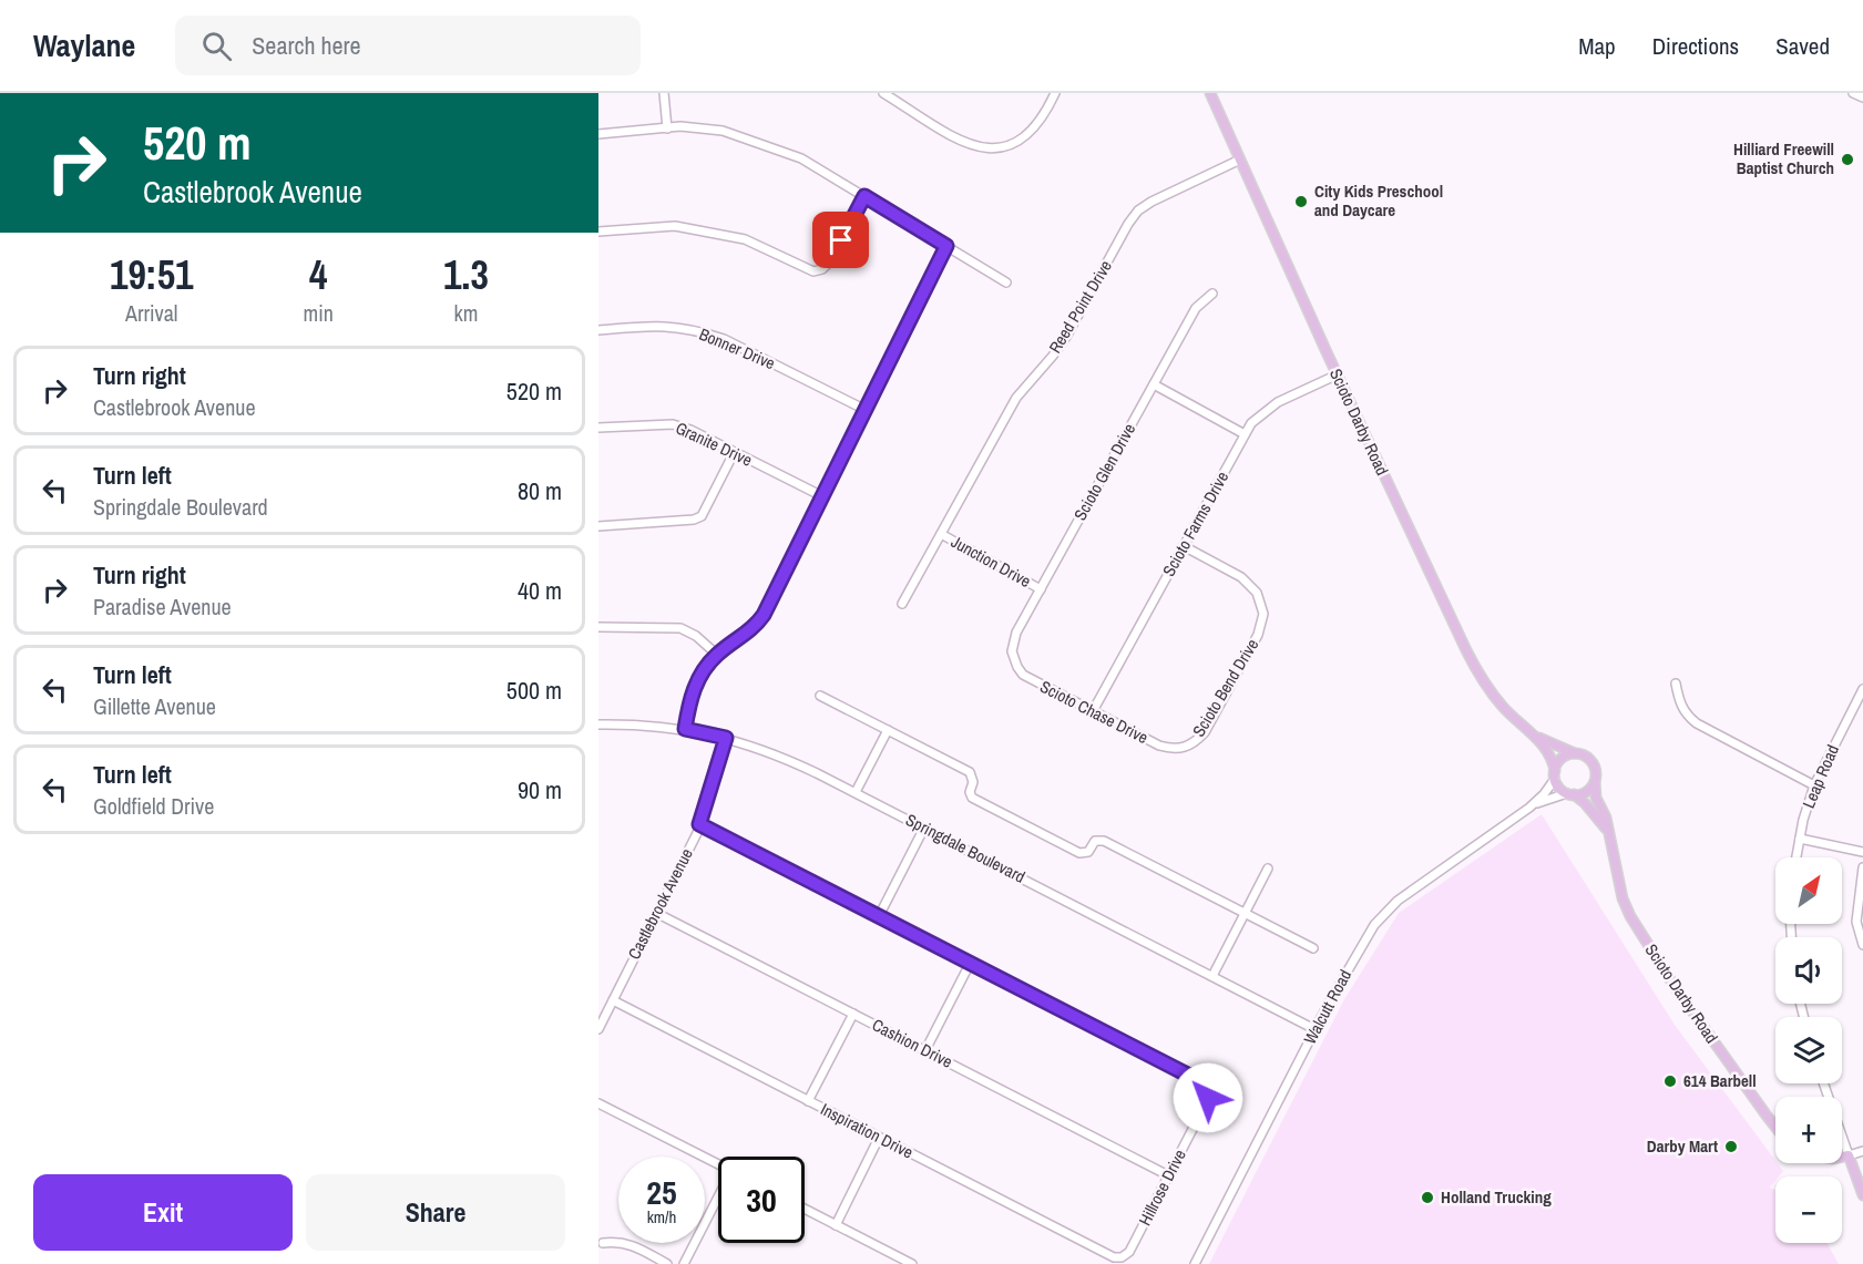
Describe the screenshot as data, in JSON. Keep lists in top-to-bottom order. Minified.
{"streets":{"main road":["Scioto Darby Road"],"street":["Reed Point Drive","Bonner Drive","Granite Drive","Scioto Glen Drive","Scioto Farms Drive","Junction Drive","Scioto Bend Drive","Scioto Chase Drive","Leap Road","Springdale Boulevard","Castlebrook Avenue","Walcutt Road","Cashion Drive","Inspiration Drive","Hillrose Drive"]},"crossings":[["Reed Point Drive","Scioto Darby Road"],["Reed Point Drive","Junction Drive"],["Scioto Darby Road","Scioto Farms Drive"],["Scioto Darby Road","Walcutt Road"],["Scioto Glen Drive","Junction Drive"],["Scioto Glen Drive","Scioto Chase Drive"],["Scioto Farms Drive","Scioto Bend Drive"],["Scioto Farms Drive","Scioto Chase Drive"],["Scioto Bend Drive","Scioto Chase Drive"],["Springdale Boulevard","Castlebrook Avenue"],["Springdale Boulevard","Walcutt Road"],["Castlebrook Avenue","Cashion Drive"],["Castlebrook Avenue","Inspiration Drive"],["Cashion Drive","Hillrose Drive"],["Inspiration Drive","Hillrose Drive"]],"places":["Hilliard Freewill Baptist Church","City Kids Preschool and Daycare","614 Barbell","Darby Mart","Holland Trucking"],"north":"top right","page":{"header":"Waylane","search":"Search here","nav":["Map","Directions","Saved"],"turn":["520 m","Castlebrook Avenue"],"eta":["19:51","Arrival","4","min","1.3","km"],"list":[{"name":"Turn right","note":"Castlebrook Avenue","value":"520 m"},{"name":"Turn left","note":"Springdale Boulevard","value":"80 m"},{"name":"Turn right","note":"Paradise Avenue","value":"40 m"},{"name":"Turn left","note":"Gillette Avenue","value":"500 m"},{"name":"Turn left","note":"Goldfield Drive","value":"90 m"}],"map_buttons":["+","−"],"speed":"25 km/h","limit":"30","buttons":["Exit","Share"]}}
